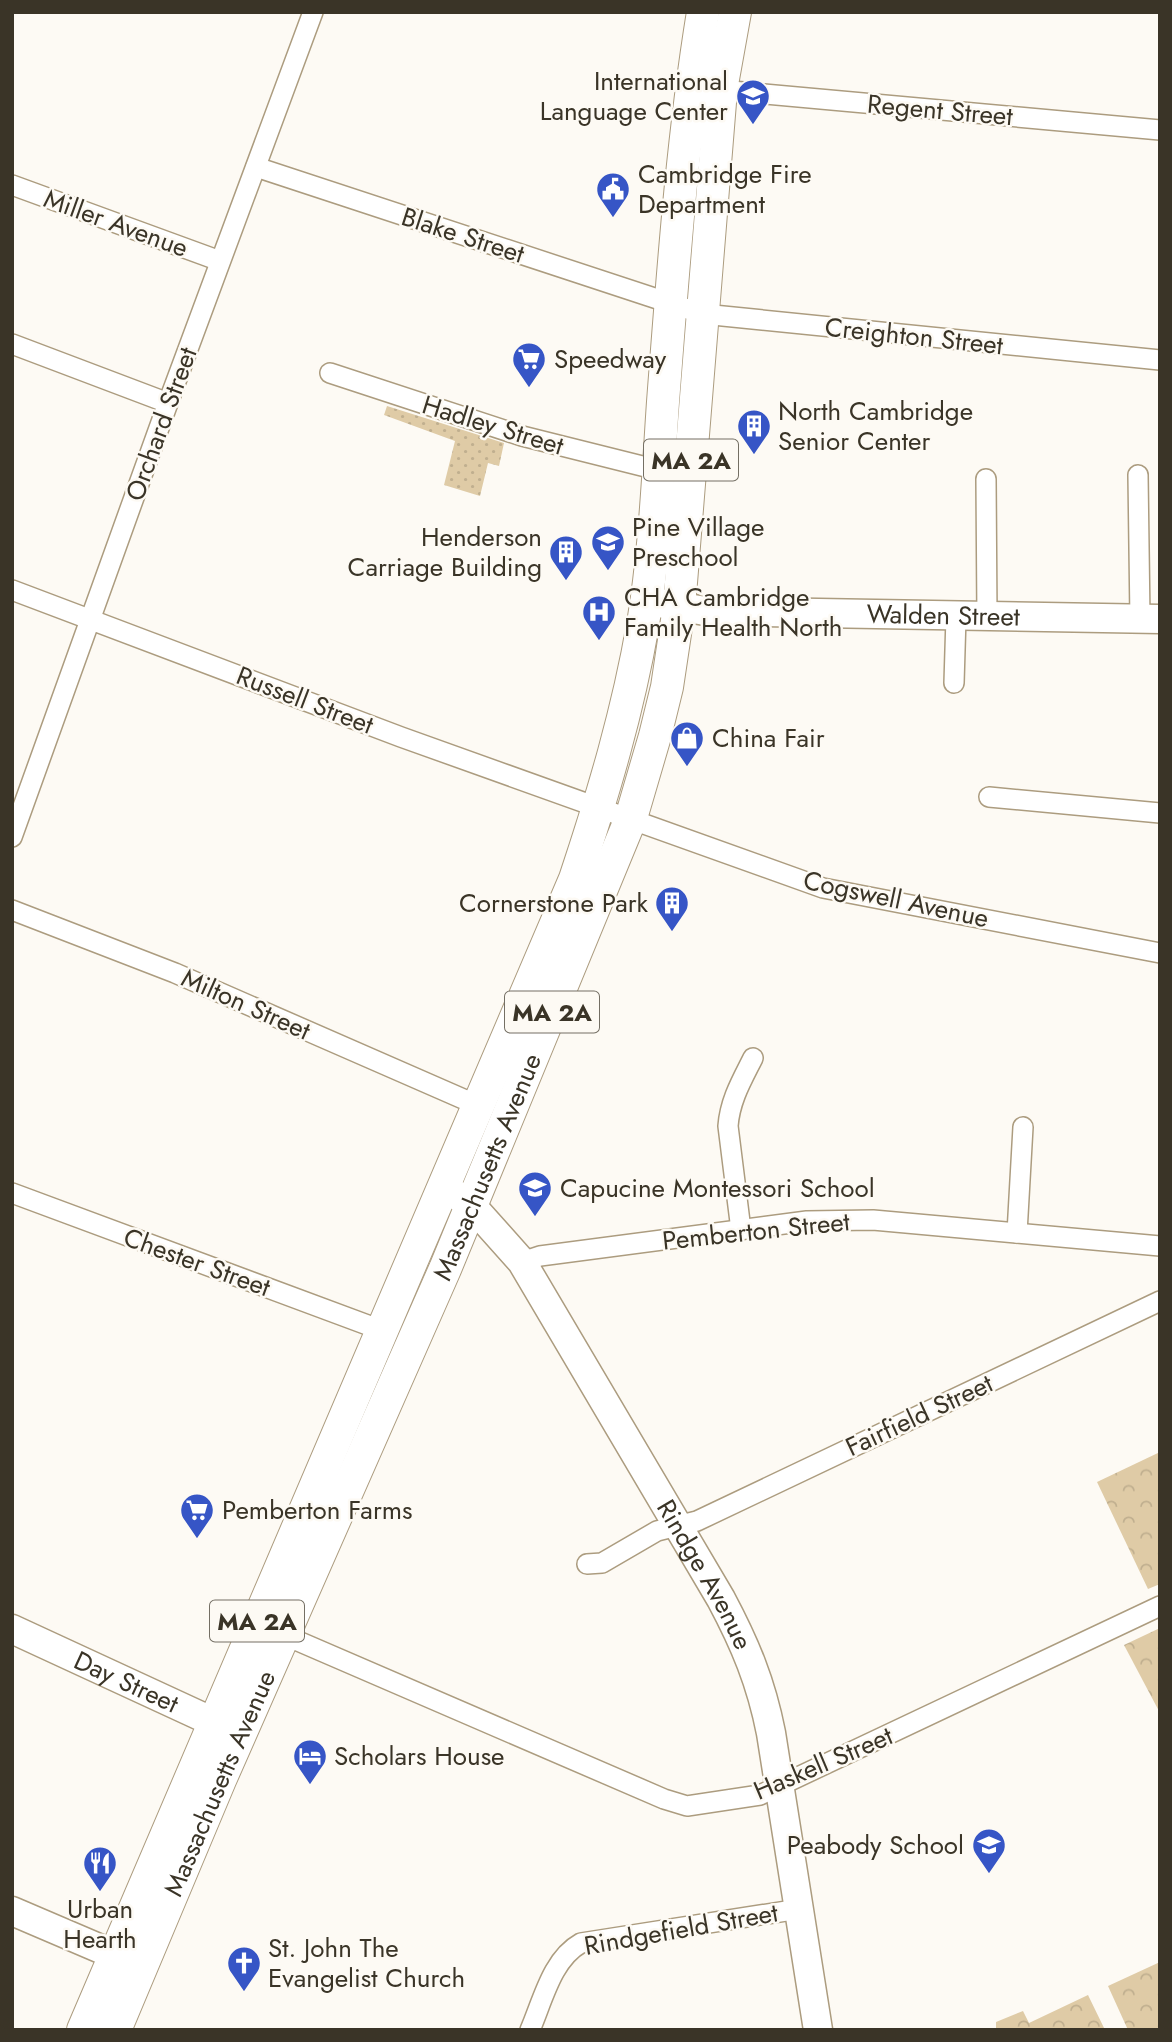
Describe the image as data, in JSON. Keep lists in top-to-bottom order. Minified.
{"streets":{"main road":["MA 2A","Massachusetts Avenue"],"street":["Regent Street","Miller Avenue","Blake Street","Creighton Street","Orchard Street","Hadley Street","Walden Street","Russell Street","Cogswell Avenue","Milton Street","Pemberton Street","Chester Street","Fairfield Street","Rindge Avenue","Day Street","Haskell Street","Rindgefield Street"]},"crossings":[["Regent Street","Massachusetts Avenue"],["Miller Avenue","Orchard Street"],["Blake Street","Creighton Street"],["Blake Street","Orchard Street"],["Blake Street","Massachusetts Avenue"],["Creighton Street","Massachusetts Avenue"],["Orchard Street","Russell Street"],["Hadley Street","Massachusetts Avenue"],["Walden Street","Massachusetts Avenue"],["Russell Street","Cogswell Avenue"],["Russell Street","Massachusetts Avenue"],["Cogswell Avenue","Massachusetts Avenue"],["Milton Street","Massachusetts Avenue"],["Massachusetts Avenue","Chester Street"],["Massachusetts Avenue","Rindge Avenue"],["Massachusetts Avenue","Day Street"],["Massachusetts Avenue","Haskell Street"],["Pemberton Street","Rindge Avenue"],["Fairfield Street","Rindge Avenue"],["Rindge Avenue","Haskell Street"],["Rindge Avenue","Rindgefield Street"]],"places":{"school or university":["International Language Center","Pine Village Preschool","Capucine Montessori School","Peabody School"],"public building":["Cambridge Fire Department"],"supermarket":["Speedway","Pemberton Farms"],"building":["North Cambridge Senior Center","Henderson Carriage Building","Cornerstone Park"],"hospital":["CHA Cambridge Family Health North"],"shop":["China Fair"],"hotel":["Scholars House"],"restaurant":["Urban Hearth"],"church":["St. John The Evangelist Church"]}}
